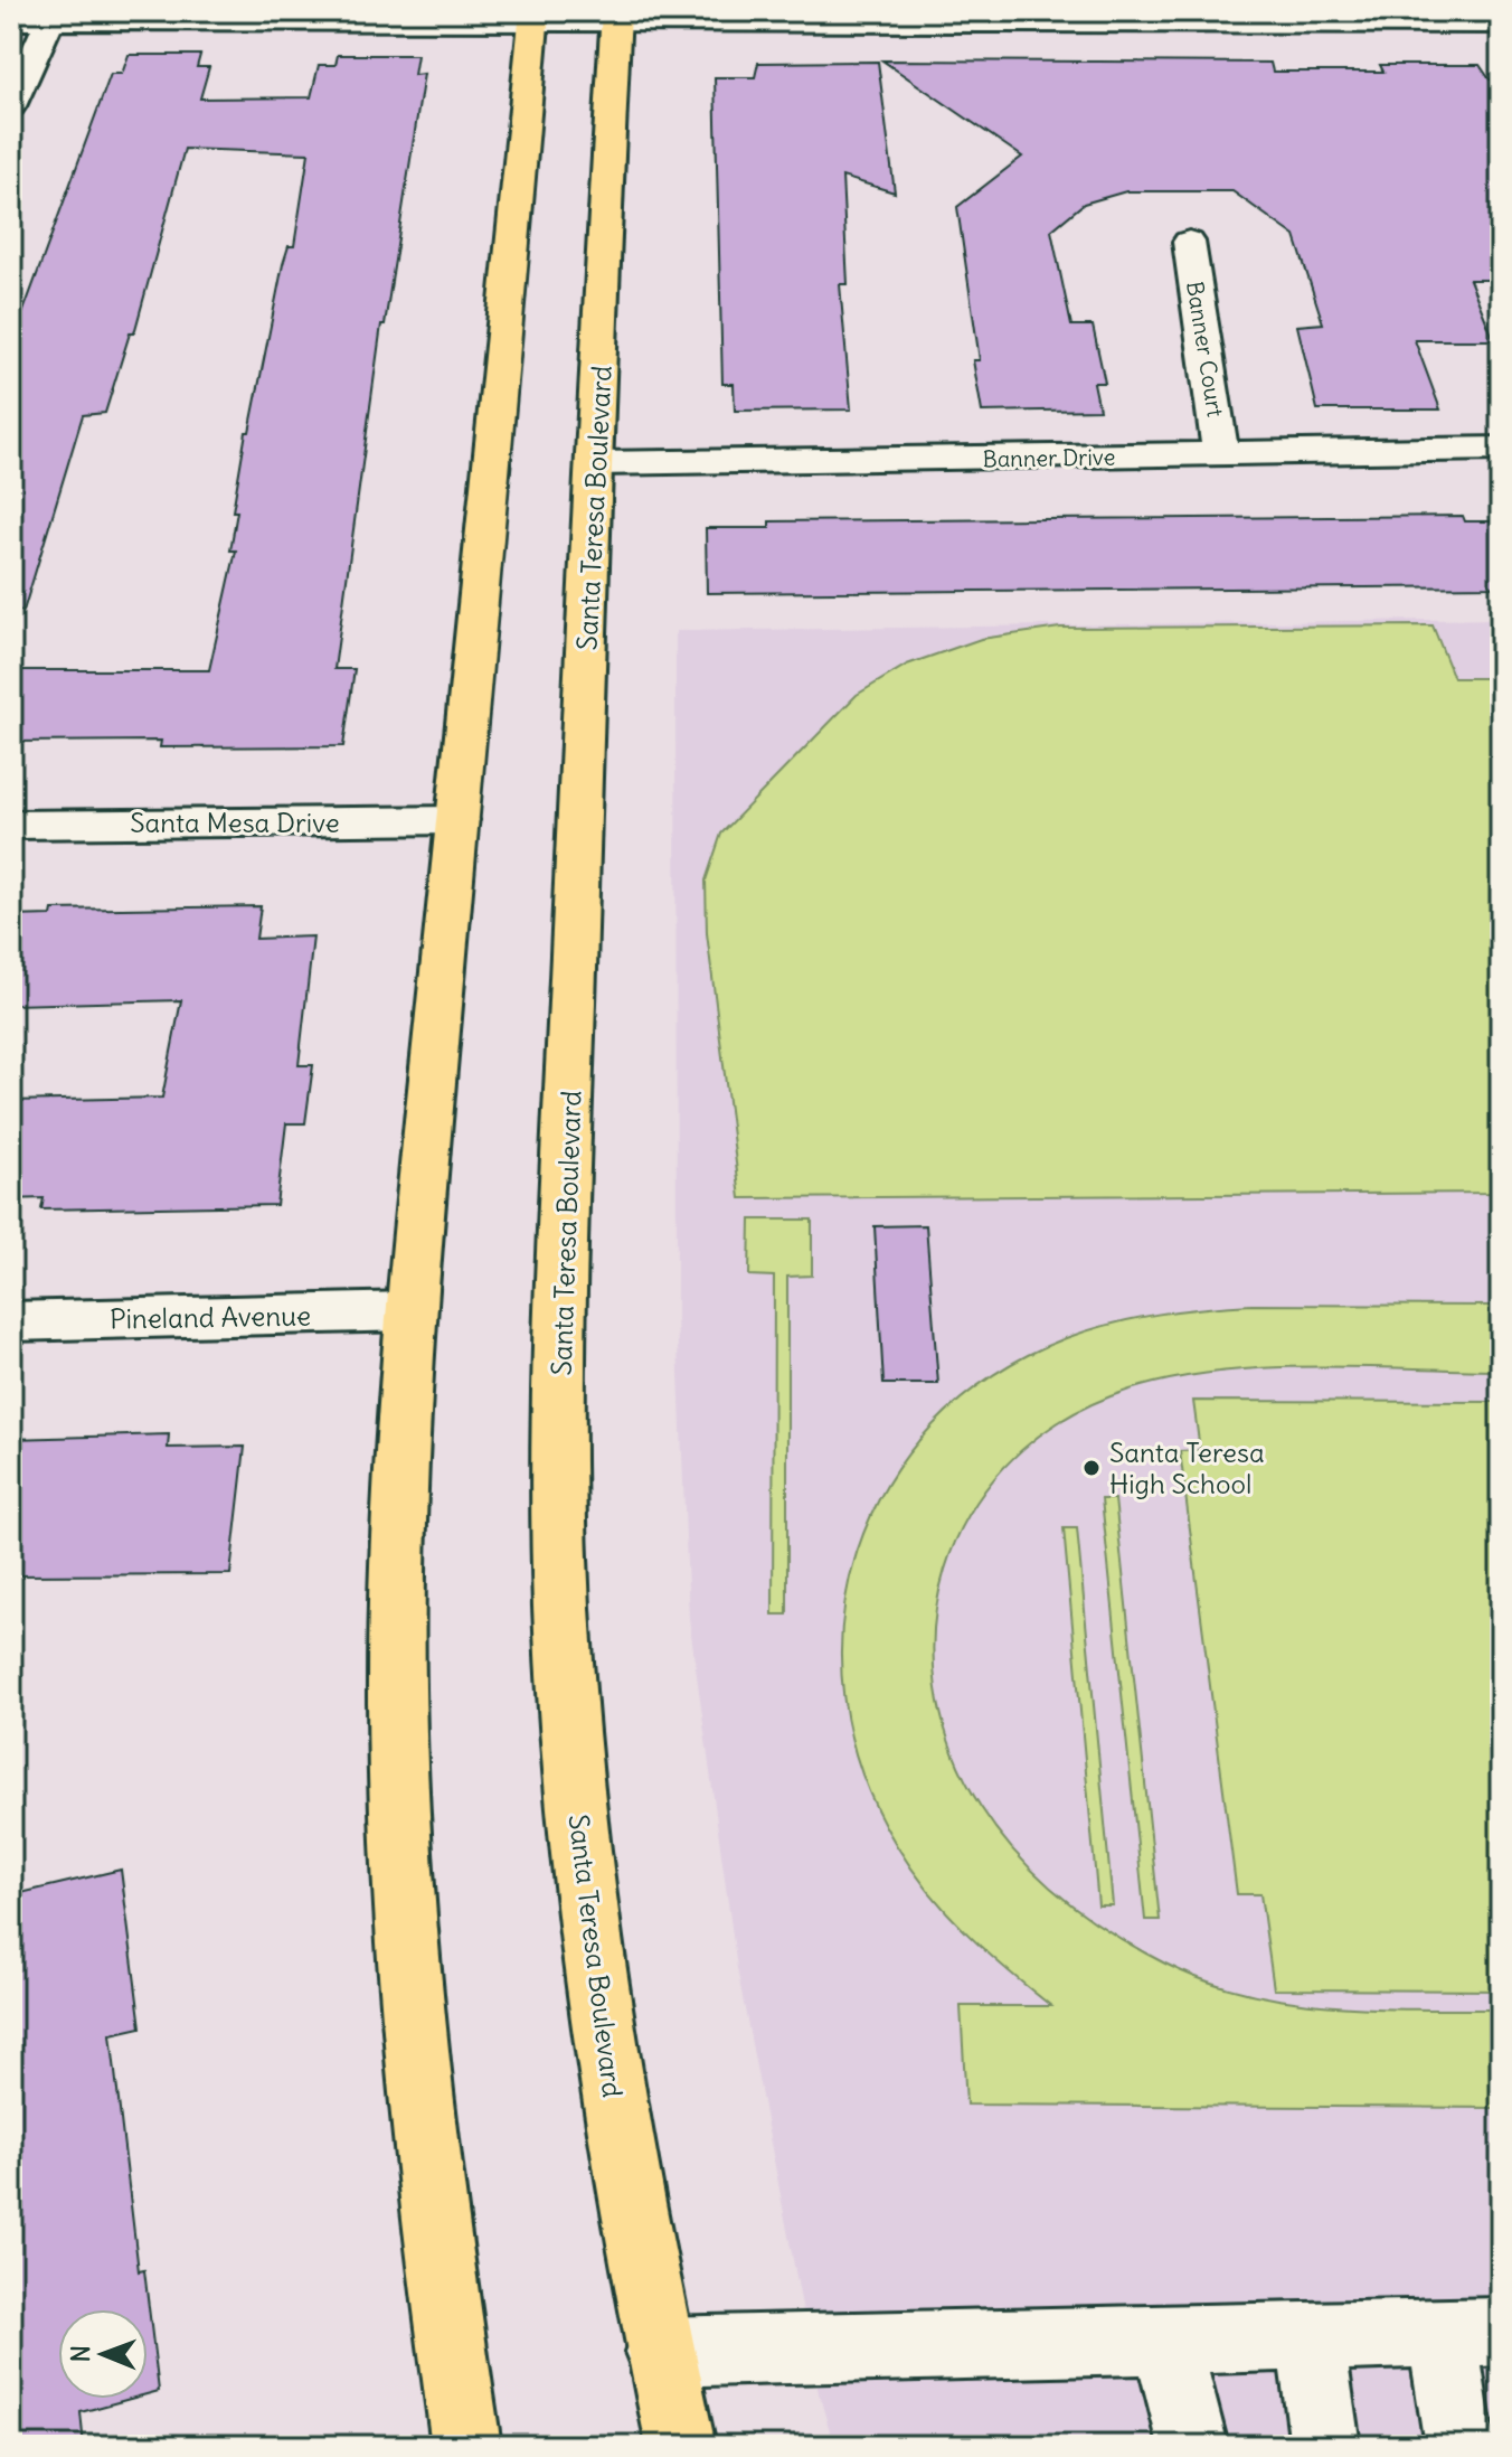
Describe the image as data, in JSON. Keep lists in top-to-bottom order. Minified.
{"streets":{"main road":["Santa Teresa Boulevard"],"street":["Banner Court","Banner Drive","Santa Mesa Drive","Pineland Avenue"]},"crossings":[["Banner Court","Banner Drive"],["Banner Drive","Santa Teresa Boulevard"]],"places":["Santa Teresa High School"],"north":"left"}
